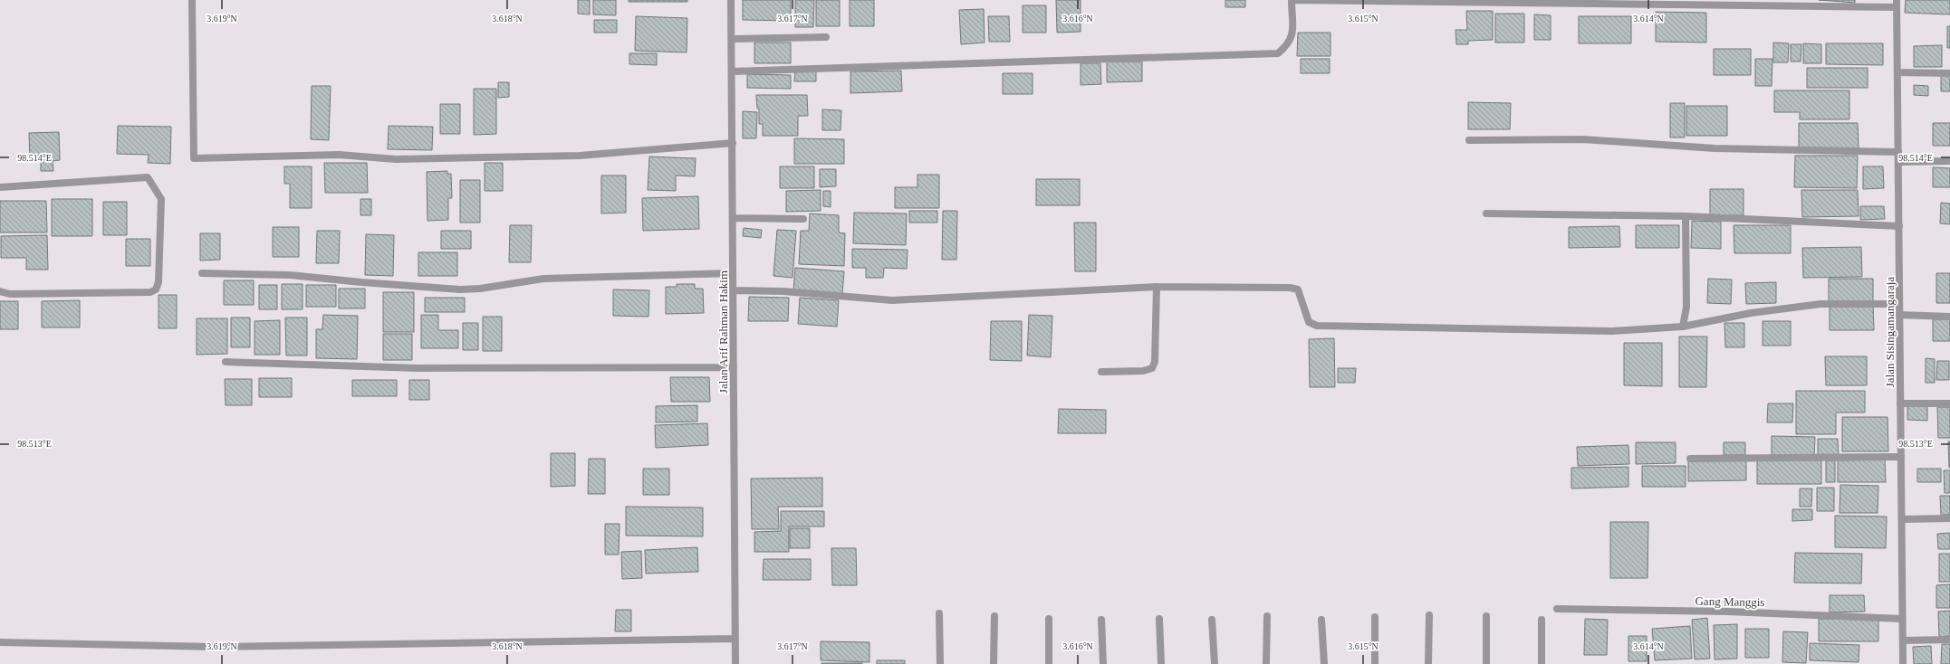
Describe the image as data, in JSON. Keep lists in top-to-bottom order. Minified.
{"streets":{"street":["Jalan Arif Rahman Hakim","Jalan Sisingamangaraja","Gang Manggis"]},"crossings":[["Jalan Sisingamangaraja","Gang Manggis"]],"coordinates":["3.619°N","3.618°N","3.617°N","3.616°N","3.615°N","3.614°N","98.514°E","98.513°E"]}
